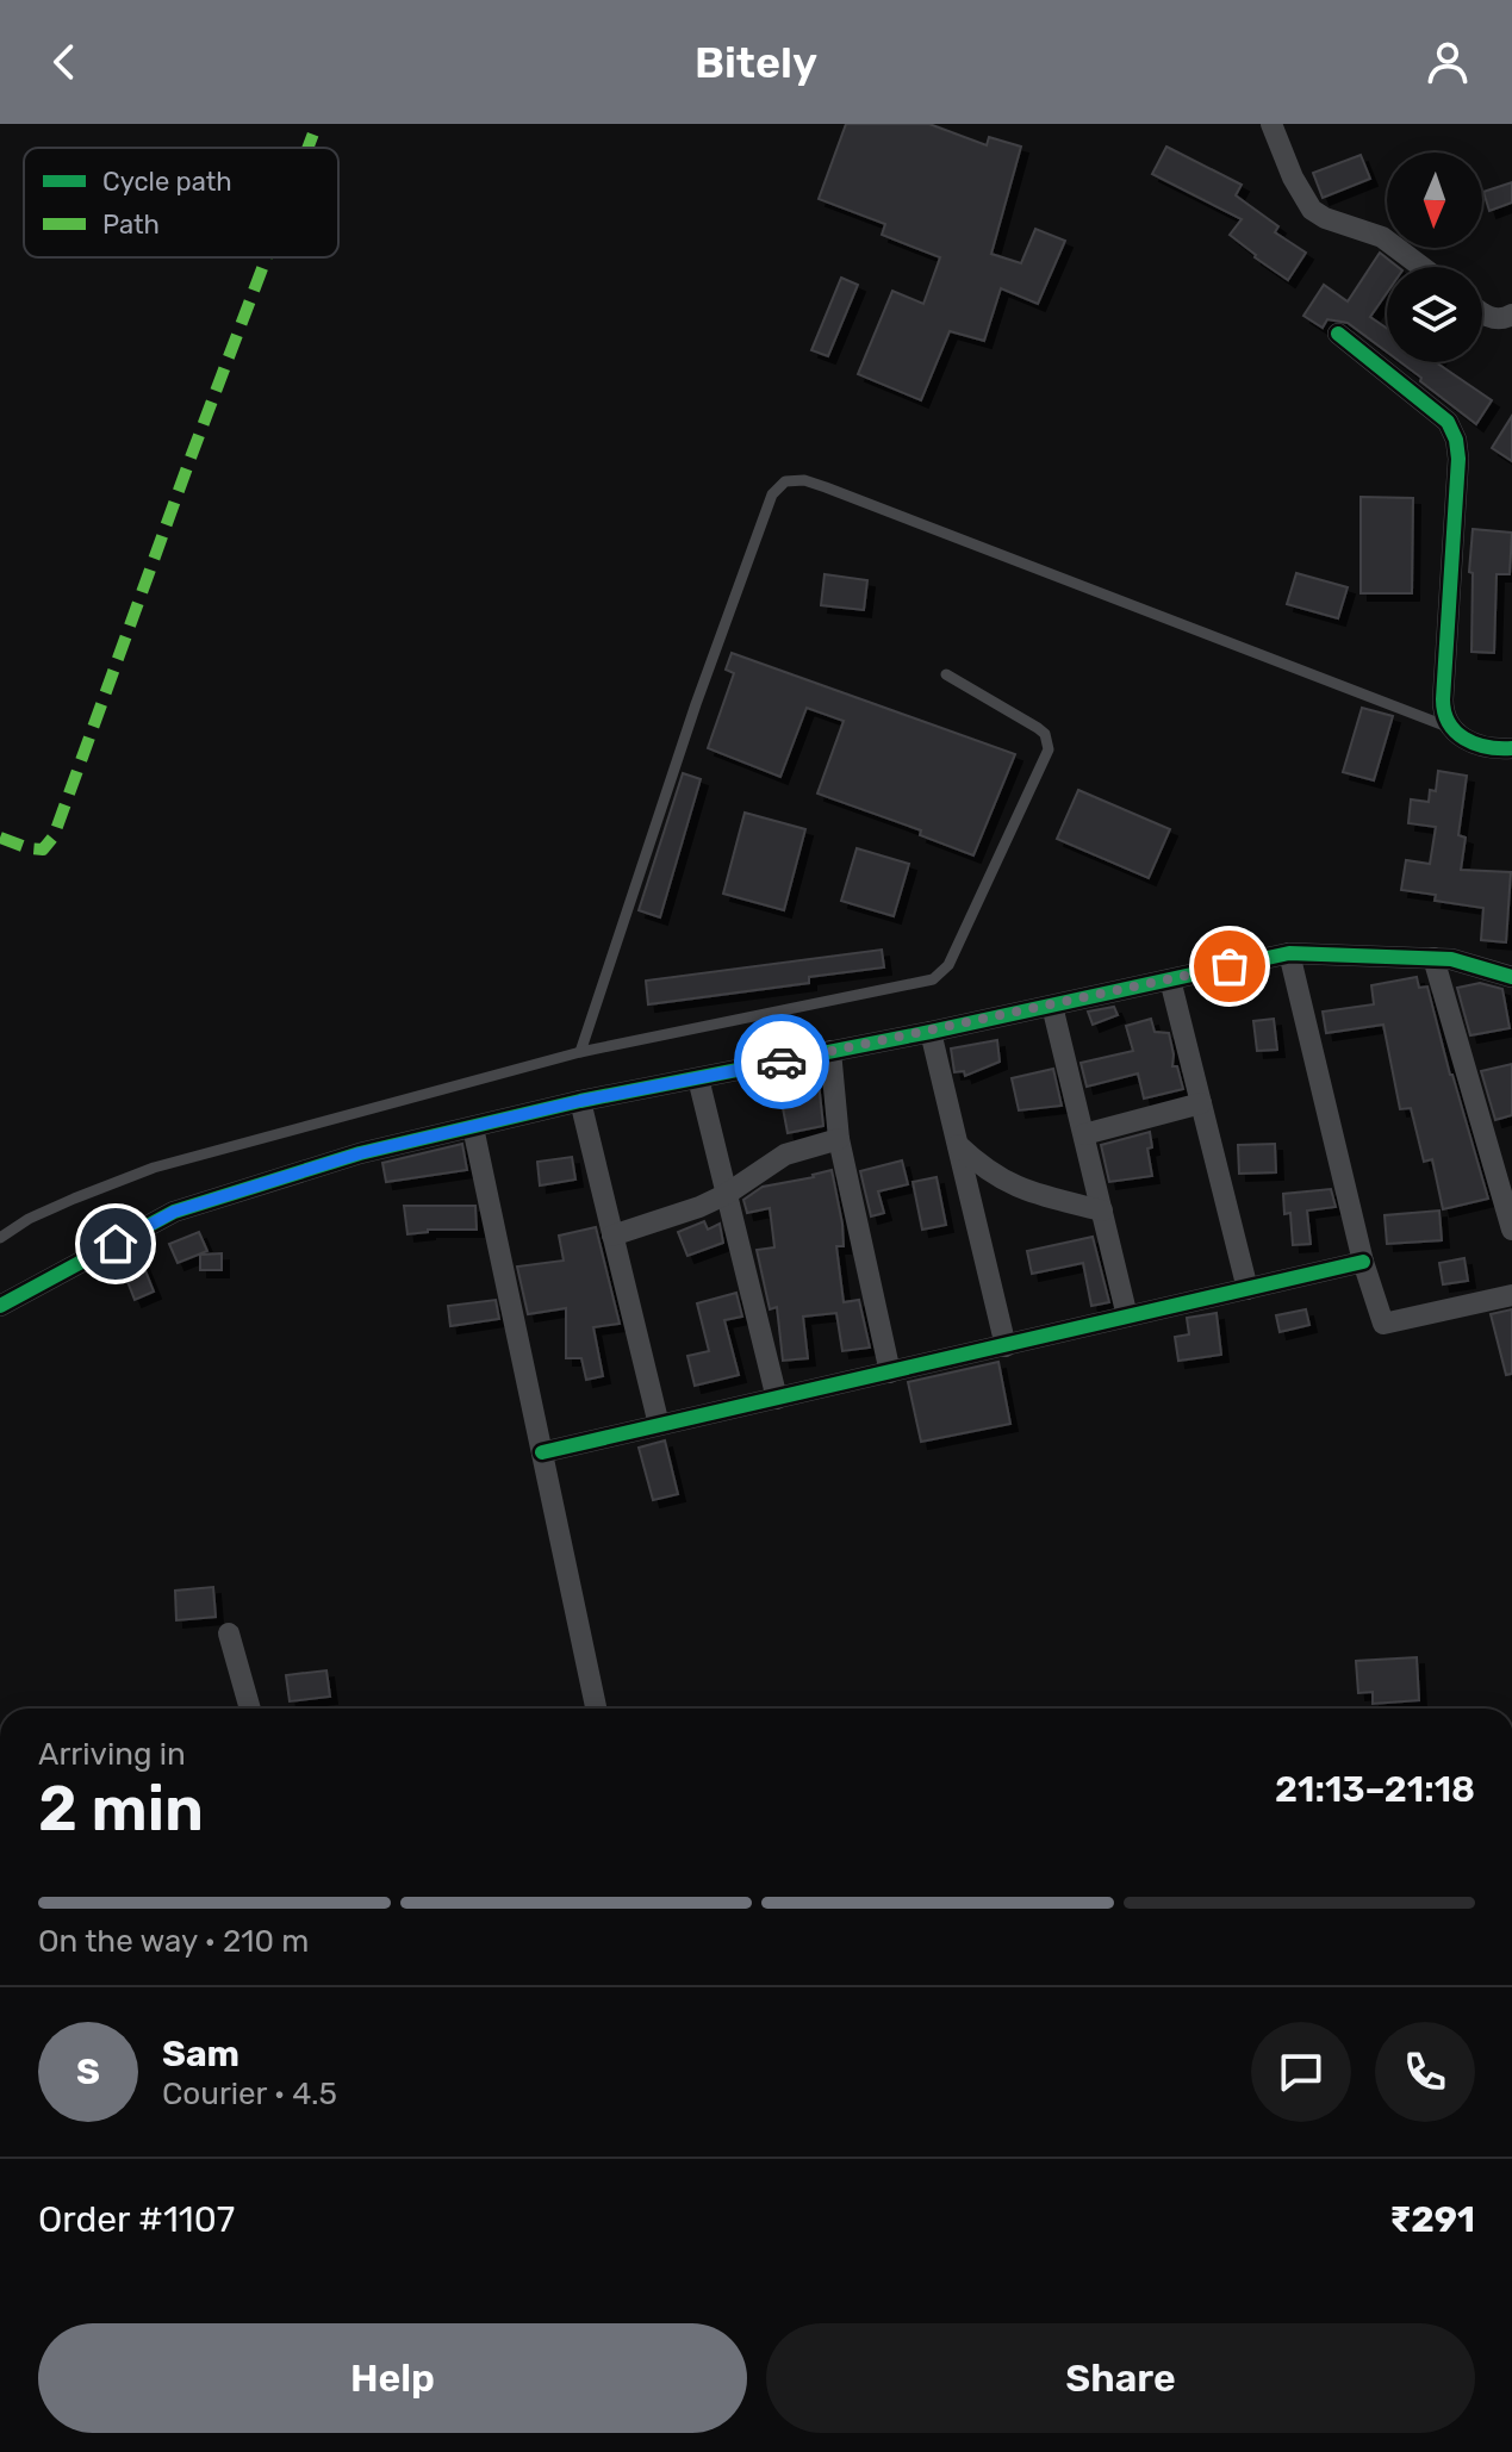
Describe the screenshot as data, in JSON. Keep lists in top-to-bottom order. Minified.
{"legend":["Cycle path","Path"],"north":"bottom","page":{"header":"Bitely","heading":["2 min","Arriving in","21:13–21:18"],"panel":["Sam","Courier · 4.5","Order #1107","₹291"],"bar":"On the way · 210 m","round":"S","buttons":["Help","Share"]}}
